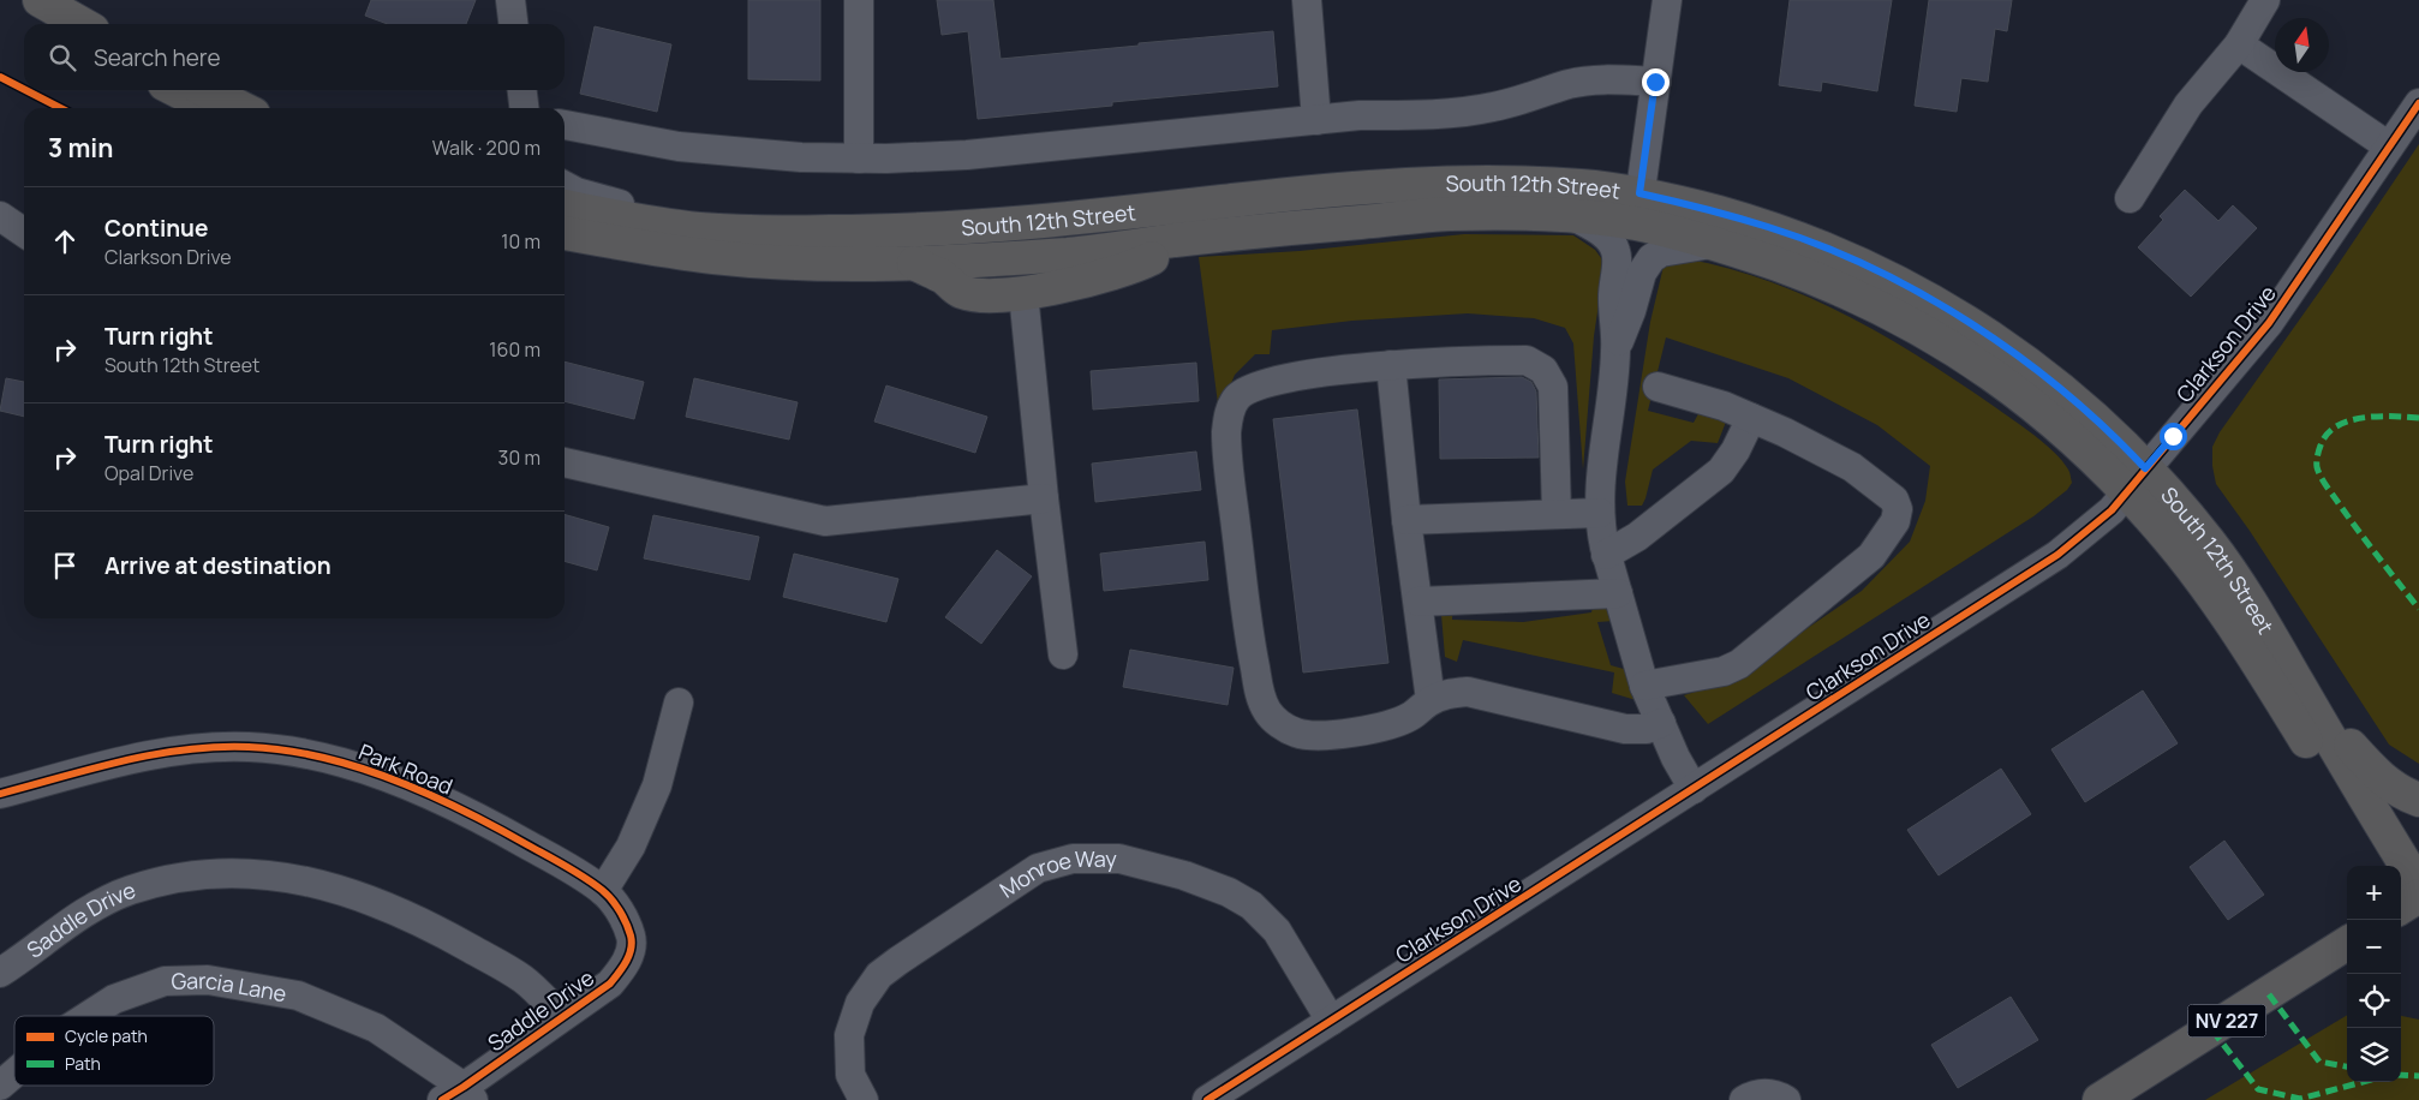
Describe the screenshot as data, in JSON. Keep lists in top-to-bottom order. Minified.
{"streets":{"main road":["South 12th Street","NV 227"],"street":["Clarkson Drive","Park Road","Monroe Way","Saddle Drive","Garcia Lane"]},"crossings":[["South 12th Street","Clarkson Drive"],["Clarkson Drive","Monroe Way"],["Park Road","Saddle Drive"],["Saddle Drive","Garcia Lane"]],"legend":["Cycle path","Path"],"north":"top","page":{"search":"Search here","heading":["3 min","Walk · 200 m"],"list":[["Continue","Clarkson Drive","10 m"],["Turn right","South 12th Street","160 m"],["Turn right","Opal Drive","30 m"],"Arrive at destination"],"map_buttons":["+","−"]}}
